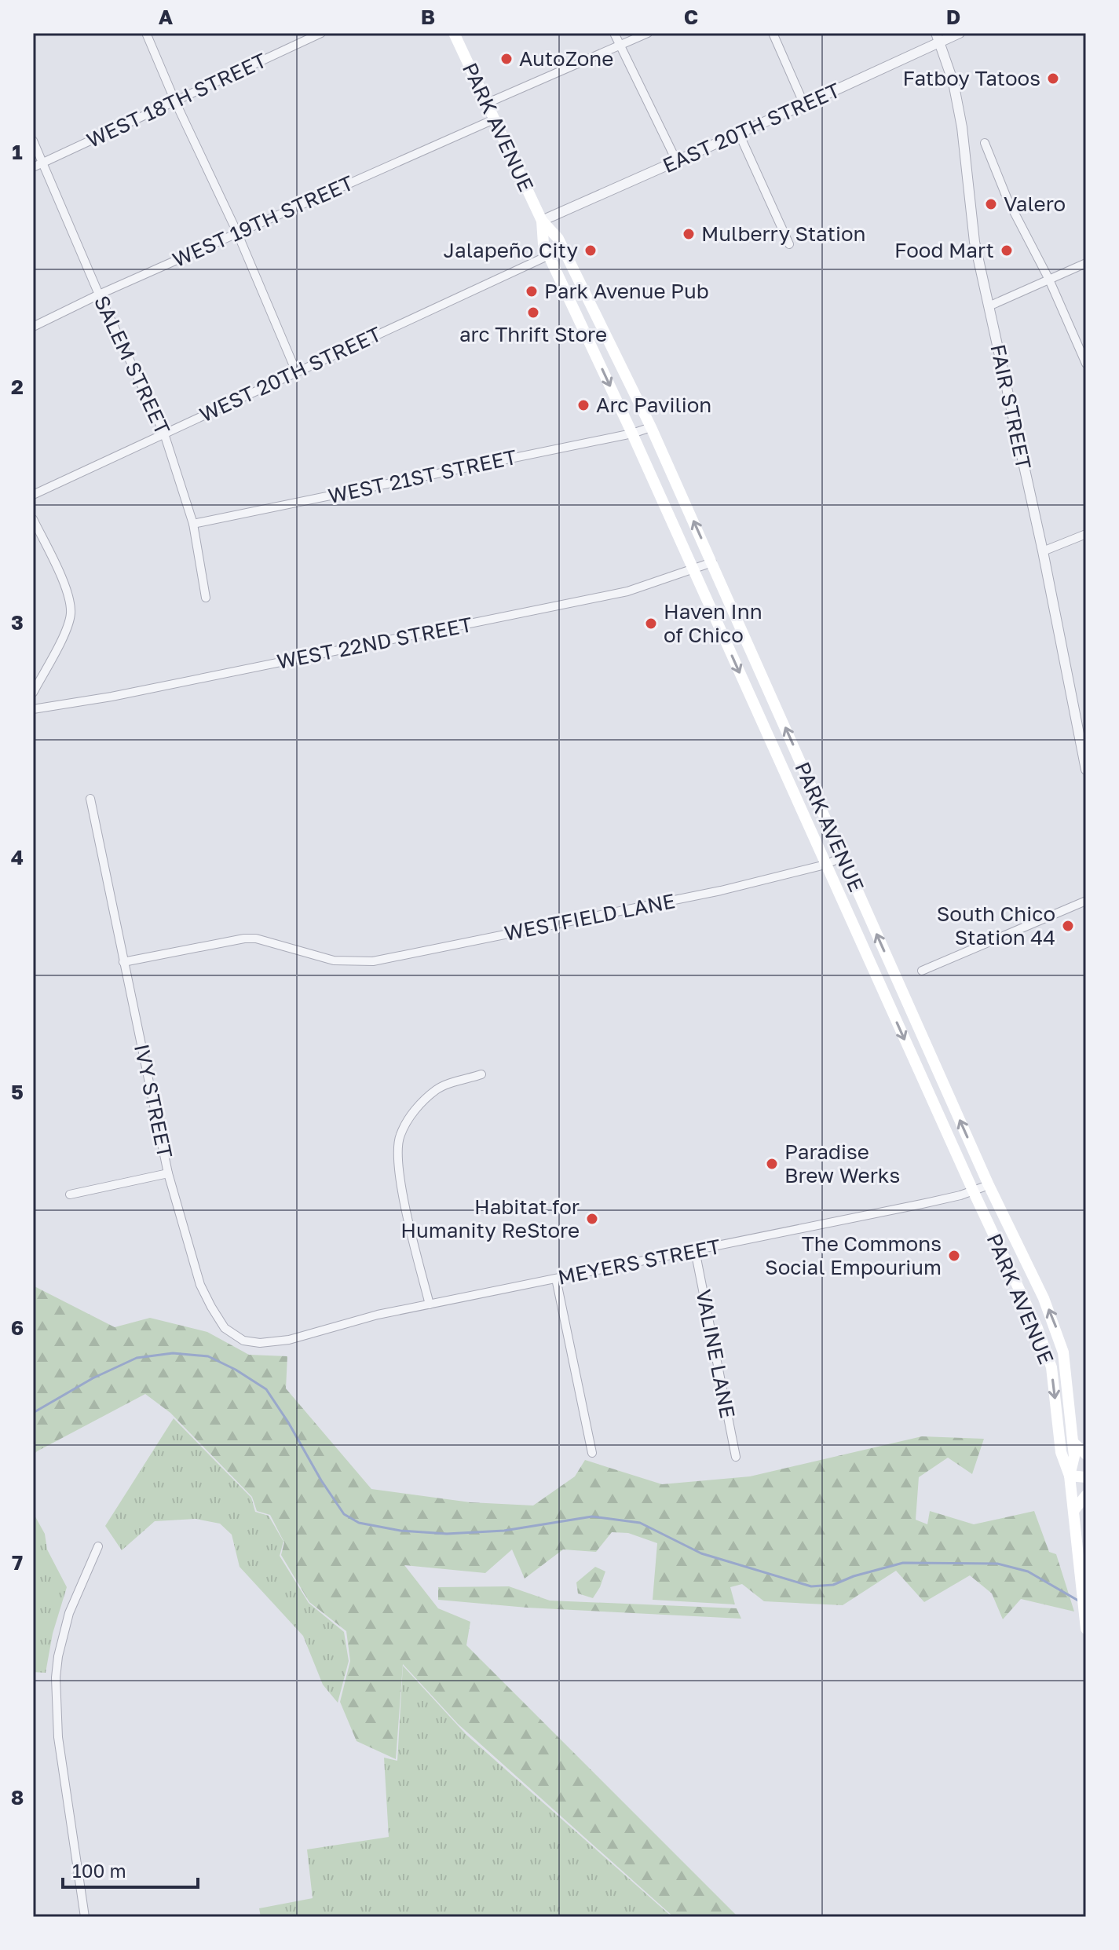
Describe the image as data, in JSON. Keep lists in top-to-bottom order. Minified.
{"streets":{"main road":["PARK AVENUE"],"street":["WEST 18TH STREET","EAST 20TH STREET","WEST 19TH STREET","SALEM STREET","WEST 20TH STREET","FAIR STREET","WEST 21ST STREET","WEST 22ND STREET","WESTFIELD LANE","IVY STREET","MEYERS STREET","VALINE LANE"]},"crossings":[["WEST 18TH STREET","SALEM STREET"],["PARK AVENUE","EAST 20TH STREET"],["PARK AVENUE","WEST 19TH STREET"],["PARK AVENUE","WEST 20TH STREET"],["PARK AVENUE","WEST 21ST STREET"],["PARK AVENUE","WEST 22ND STREET"],["PARK AVENUE","WESTFIELD LANE"],["PARK AVENUE","MEYERS STREET"],["EAST 20TH STREET","FAIR STREET"],["WEST 19TH STREET","SALEM STREET"],["SALEM STREET","WEST 20TH STREET"],["SALEM STREET","WEST 21ST STREET"],["WESTFIELD LANE","IVY STREET"],["IVY STREET","MEYERS STREET"],["MEYERS STREET","VALINE LANE"]],"places":["AutoZone","Fatboy Tatoos","Valero","Mulberry Station","Jalapeño City","Food Mart","Park Avenue Pub","arc Thrift Store","Arc Pavilion","Haven Inn of Chico","South Chico Station 44","Paradise Brew Werks","Habitat for Humanity ReStore","The Commons Social Empourium"],"scale_bar":"100 m","grid":{"columns":["A","B","C","D"],"rows":["1","2","3","4","5","6","7","8"]}}
